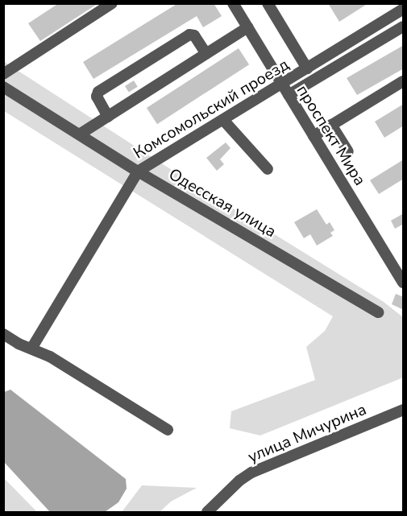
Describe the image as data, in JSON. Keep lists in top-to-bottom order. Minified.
{"streets":{"street":["Комсомольский проезд","проспект Мира","Одесская улица","улица Мичурина"]},"crossings":[["Комсомольский проезд","проспект Мира"],["Комсомольский проезд","Одесская улица"]]}
